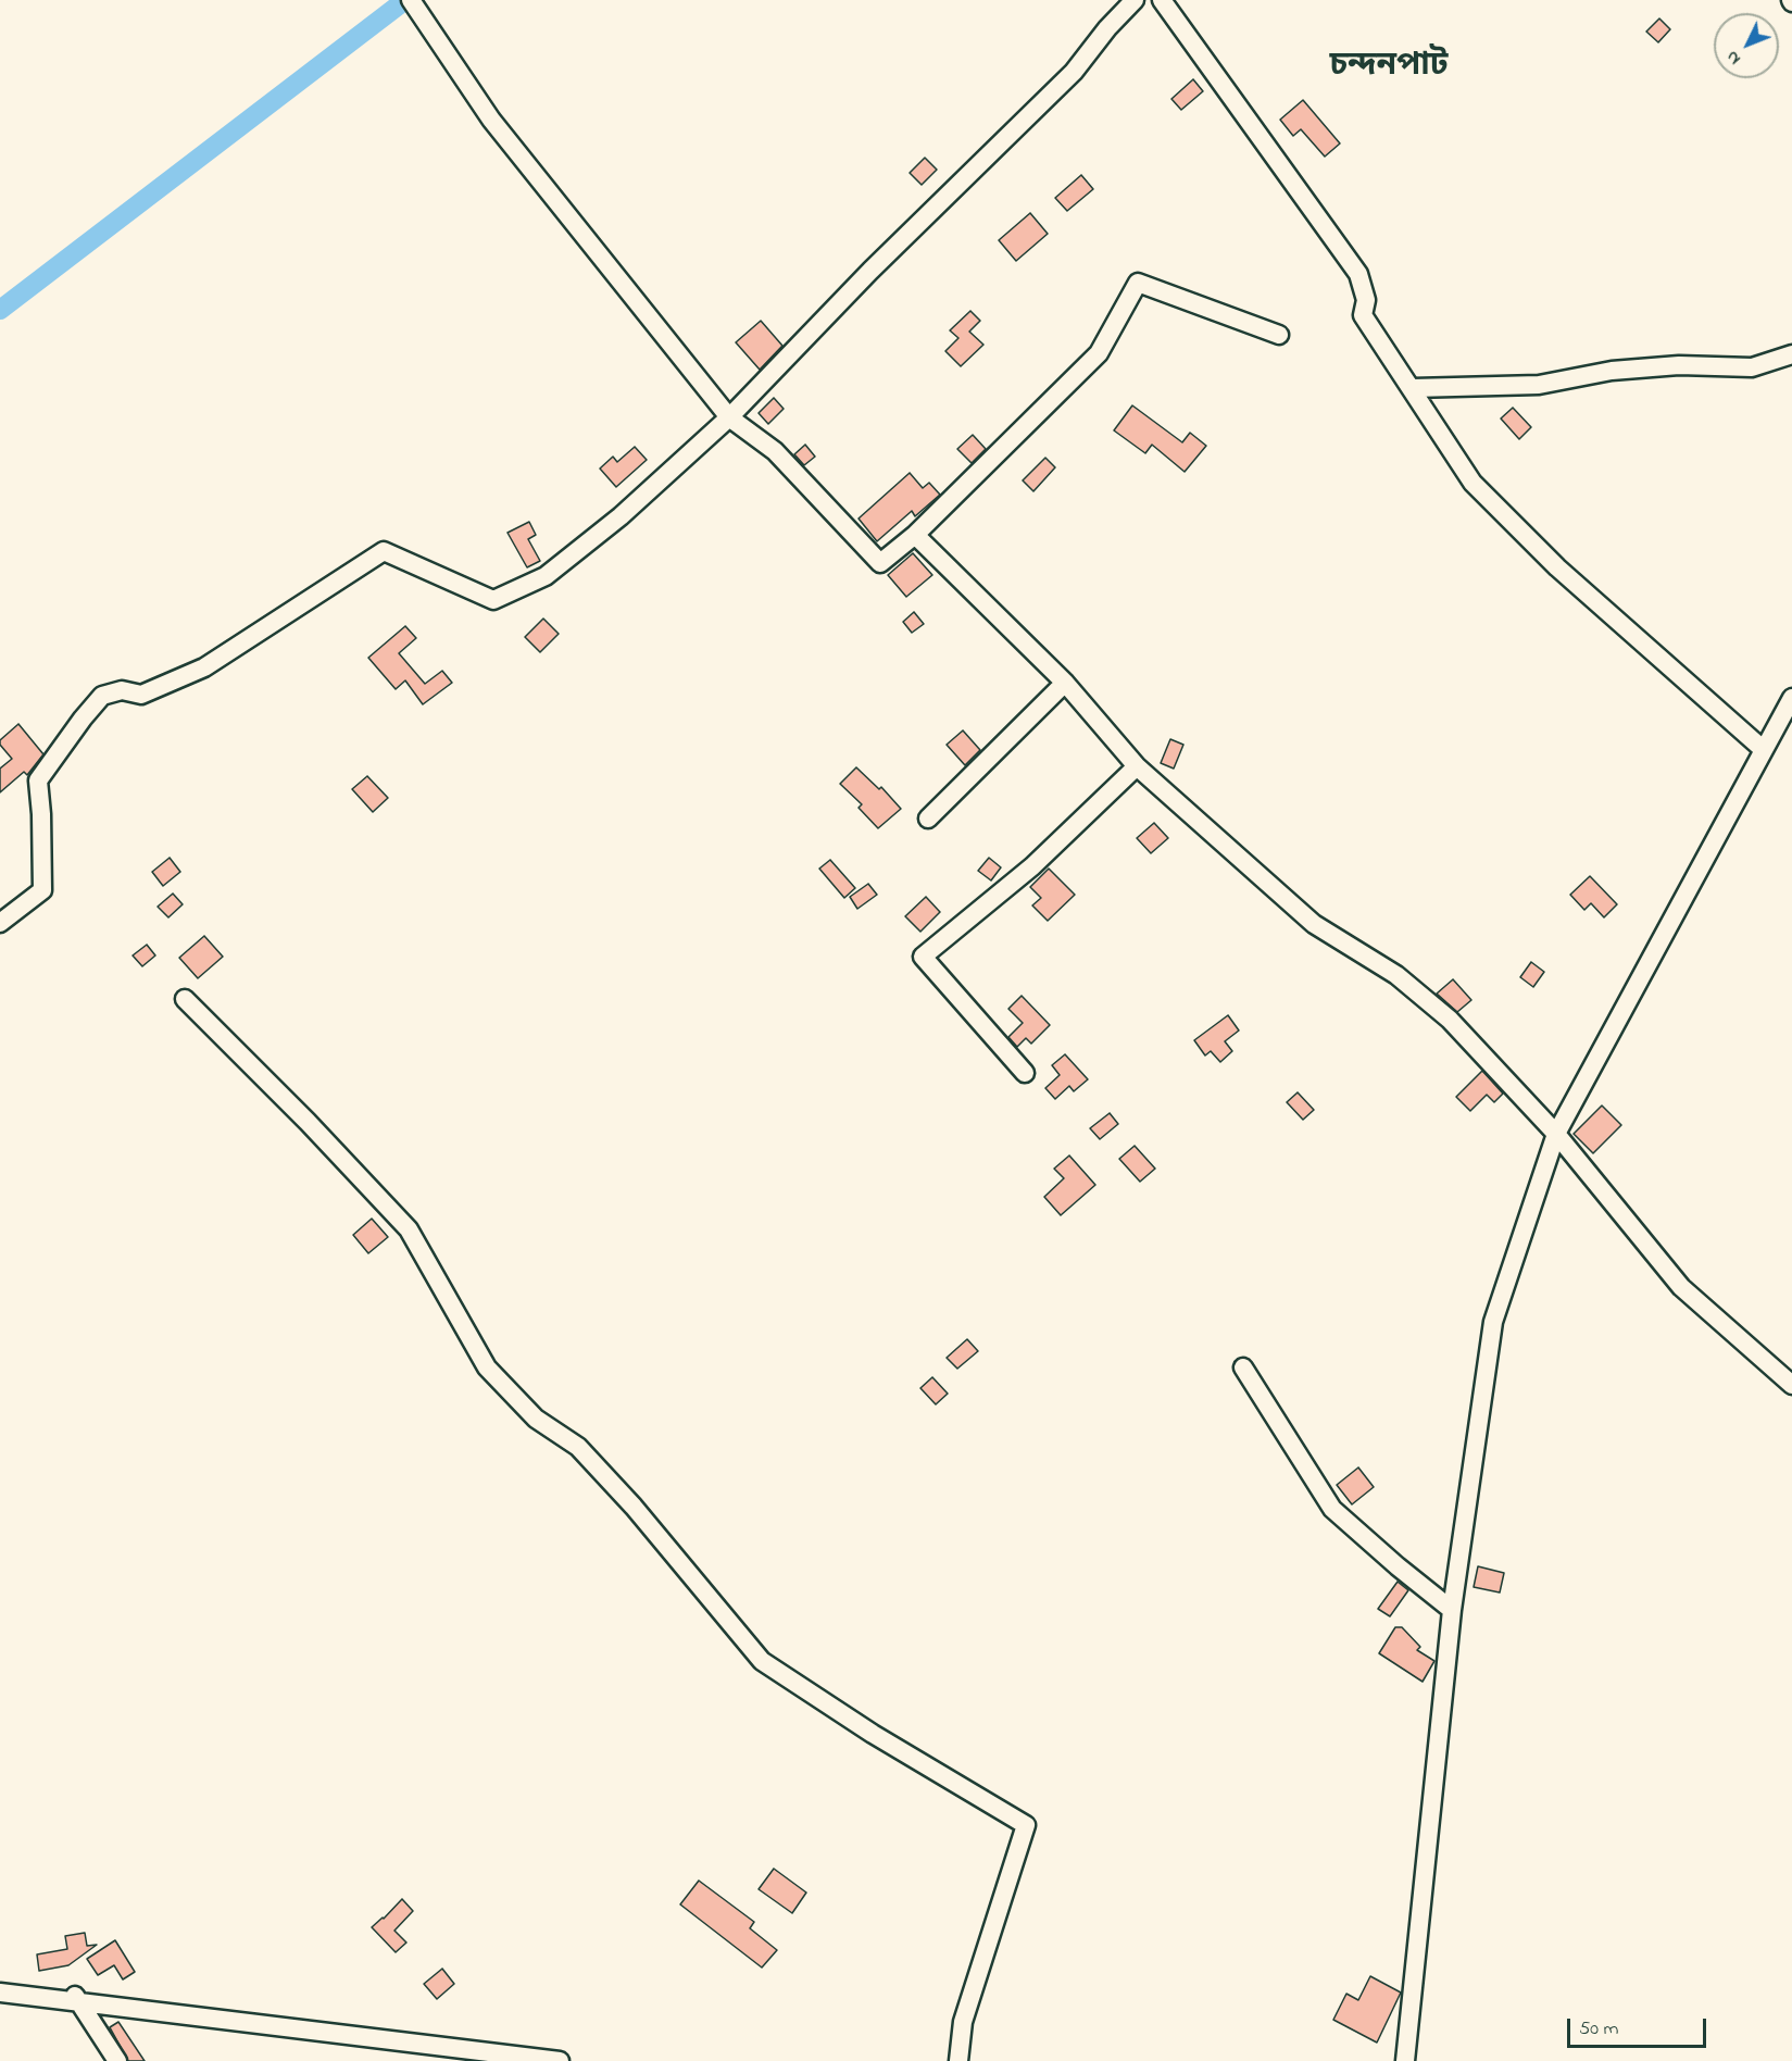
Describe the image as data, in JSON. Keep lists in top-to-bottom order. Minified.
{"districts":["চন্দনপাট"],"scale_bar":"50 m","north":"bottom left"}
